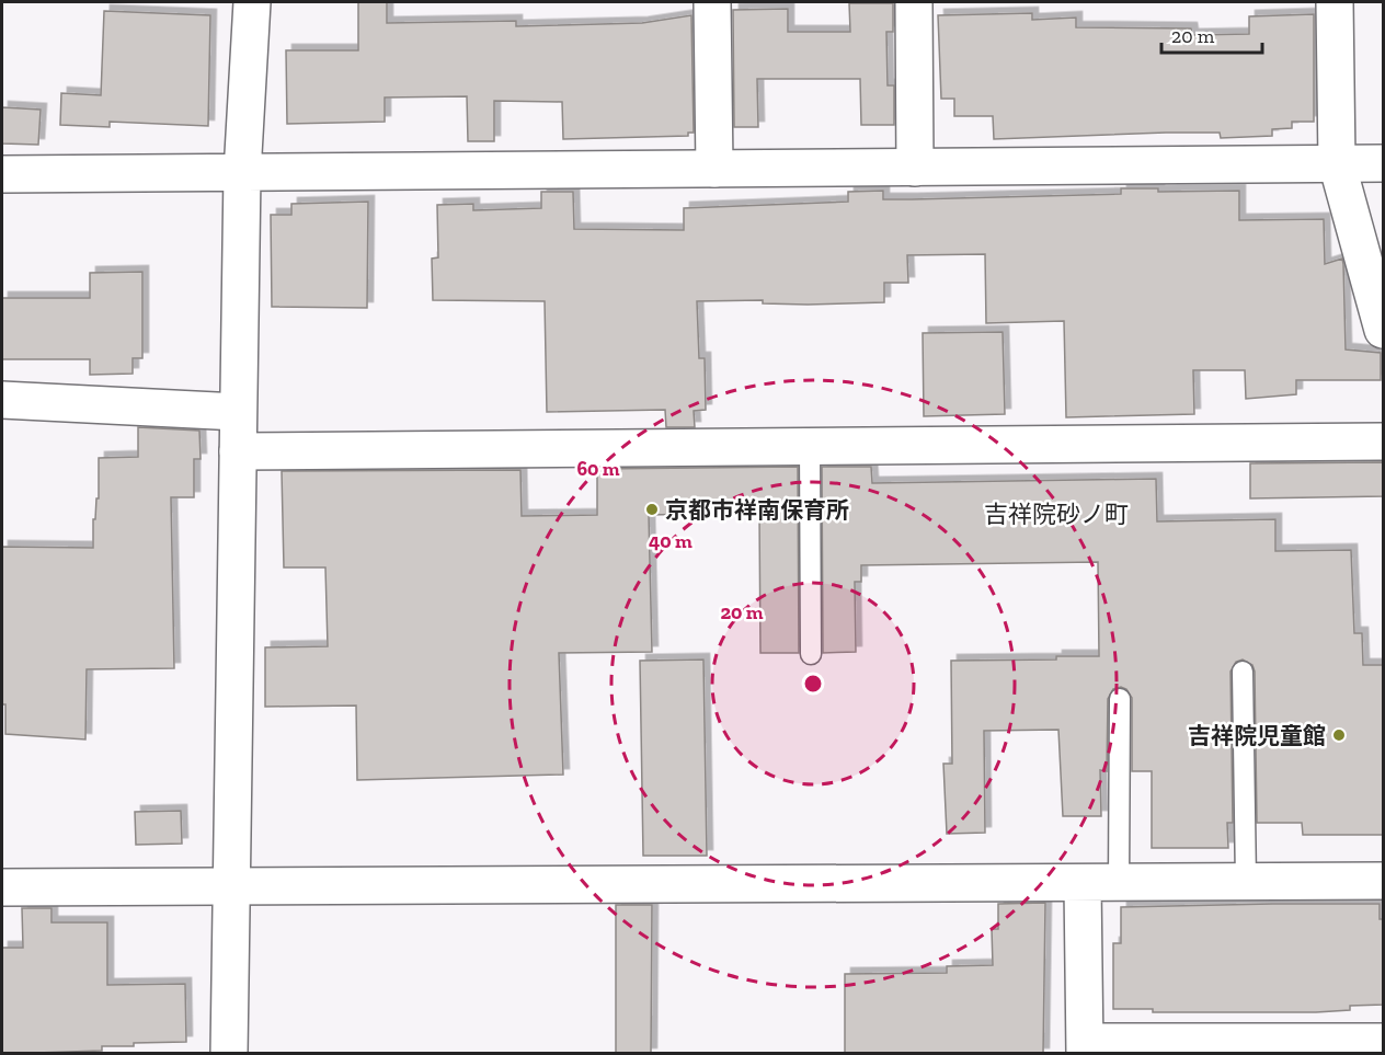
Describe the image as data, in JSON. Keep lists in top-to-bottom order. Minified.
{"districts":["吉祥院砂ノ町"],"places":["京都市祥南保育所","吉祥院児童館"],"scale_bar":"20 m","rings":["60 m","40 m","20 m"]}
